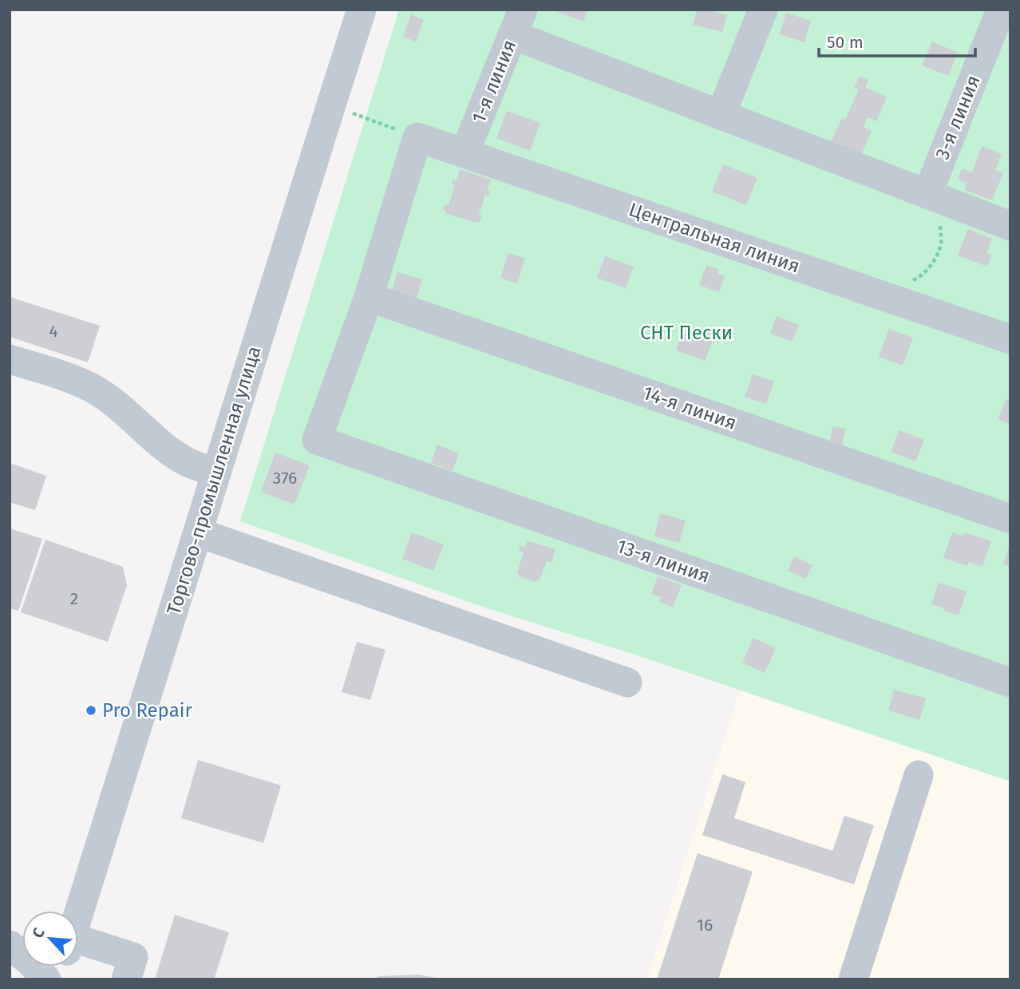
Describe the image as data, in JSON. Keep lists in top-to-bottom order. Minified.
{"streets":{"street":["1-я линия","3-я линия","Центральная линия","14-я линия","Торгово-промышленная улица","13-я линия"]},"crossings":[["1-я линия","Центральная линия"],["Центральная линия","14-я линия"],["Центральная линия","13-я линия"],["14-я линия","13-я линия"]],"parks":["СНТ Пески"],"places":["Pro Repair"],"house_numbers":["4","376","2","16"],"scale_bar":"50 m","north":"top left"}
